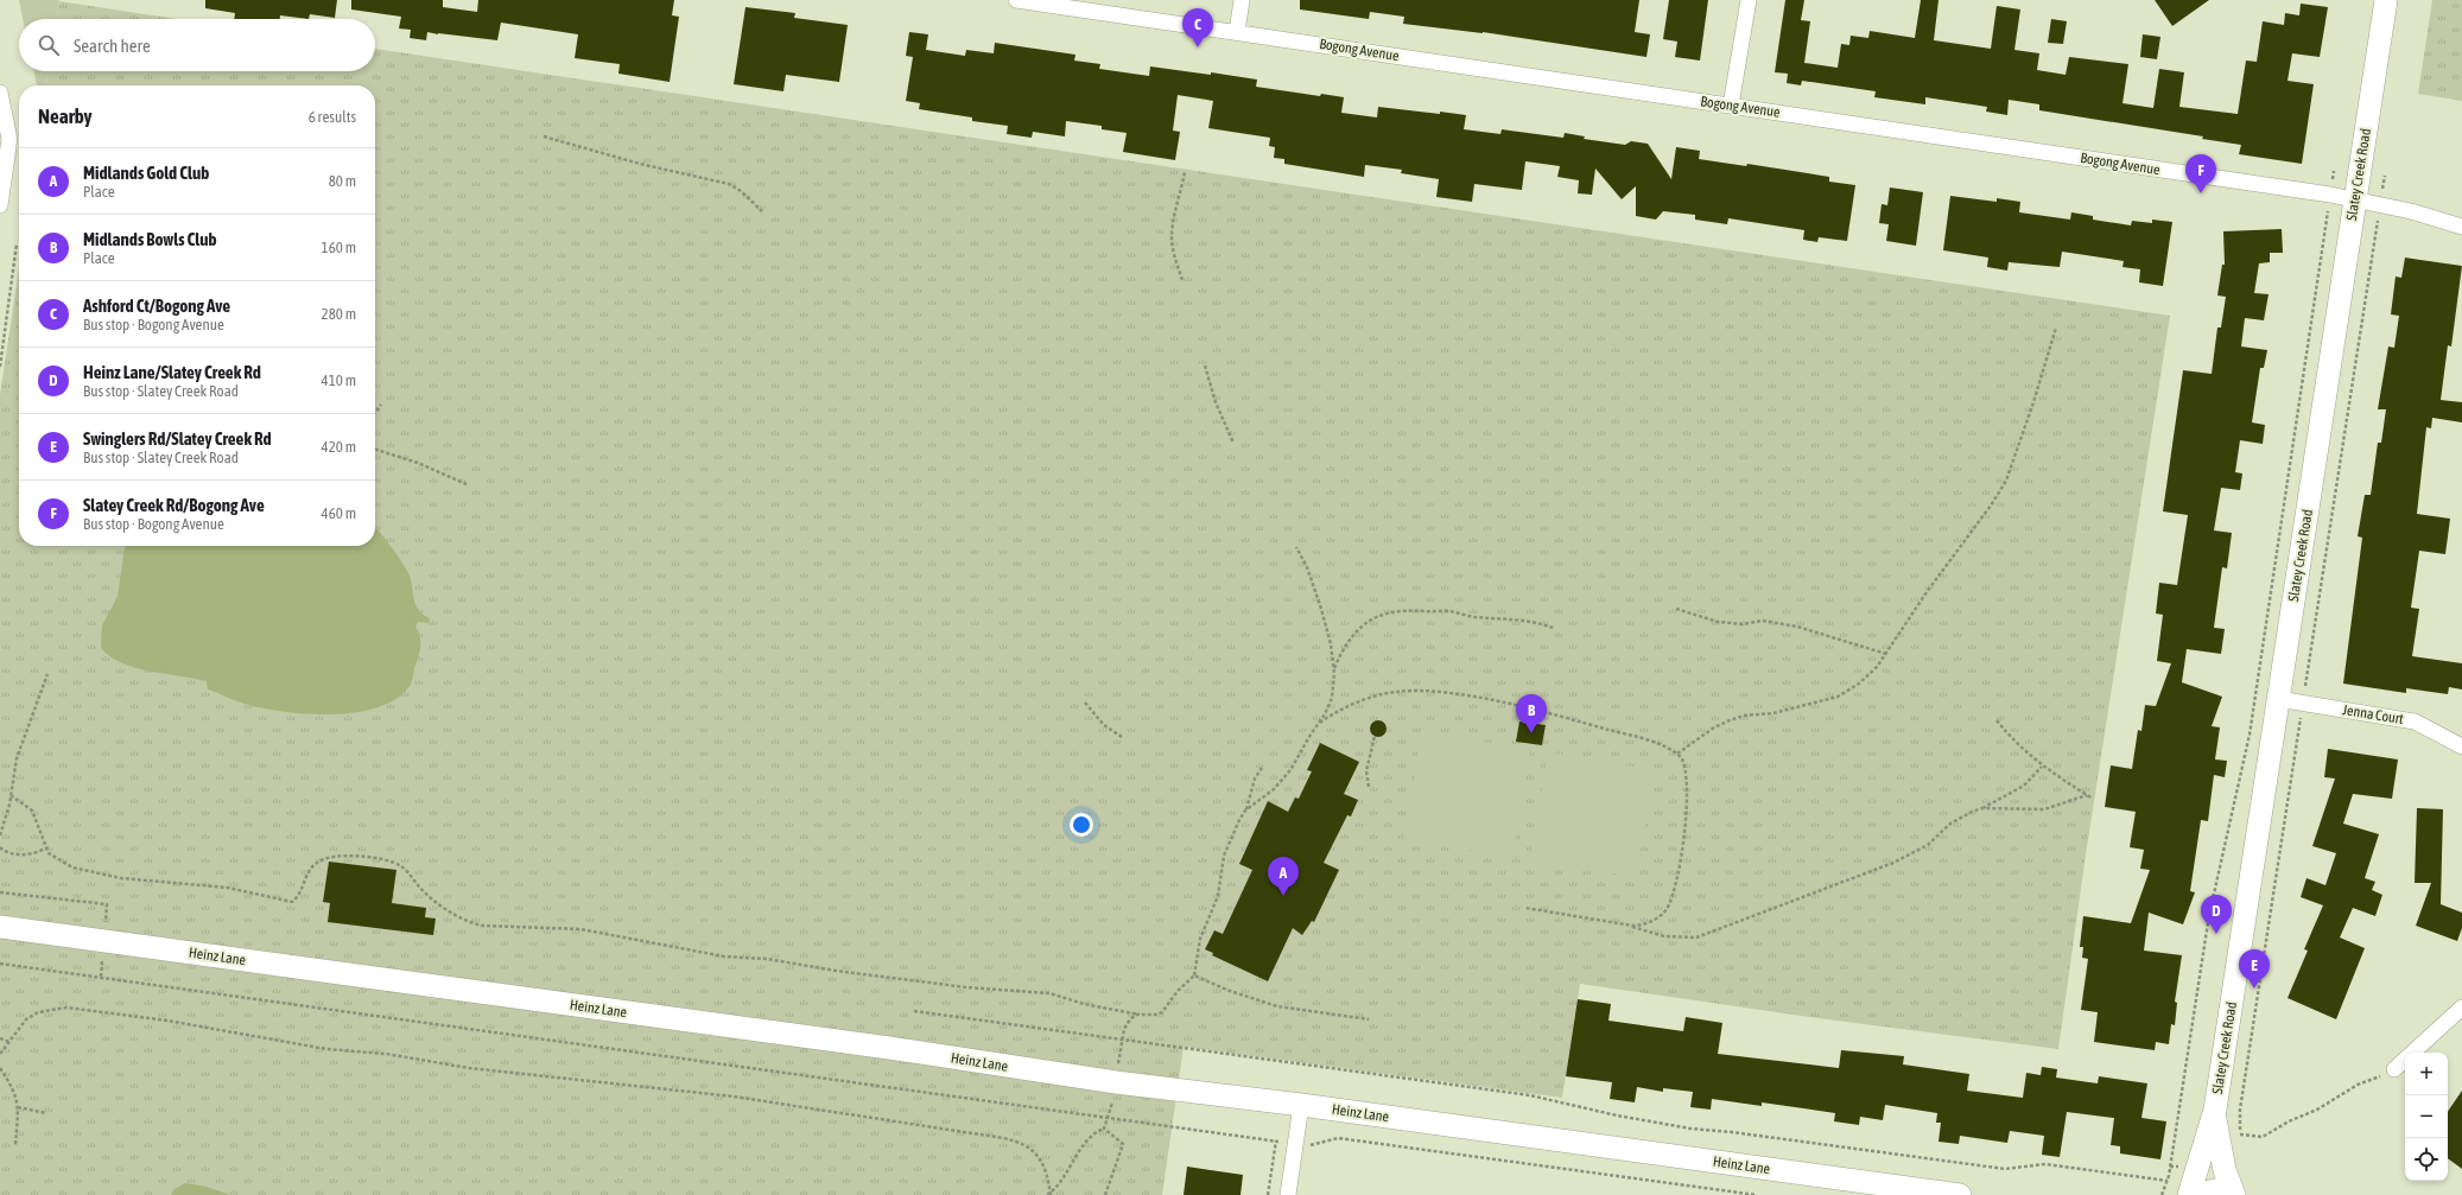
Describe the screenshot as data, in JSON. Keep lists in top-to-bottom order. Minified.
{"streets":{"street":["Bogong Avenue","Slatey Creek Road","Jenna Court","Heinz Lane"]},"crossings":[["Bogong Avenue","Slatey Creek Road"],["Slatey Creek Road","Jenna Court"]],"page":{"pins":["C","F","B","A","D","E"],"search":"Search here","heading":["Nearby","6 results"],"list":[{"mark":"A","name":"Midlands Gold Club","note":"Place","value":"80 m"},{"mark":"B","name":"Midlands Bowls Club","note":"Place","value":"160 m"},{"mark":"C","name":"Ashford Ct/Bogong Ave","note":"Bus stop · Bogong Avenue","value":"280 m"},{"mark":"D","name":"Heinz Lane/Slatey Creek Rd","note":"Bus stop · Slatey Creek Road","value":"410 m"},{"mark":"E","name":"Swinglers Rd/Slatey Creek Rd","note":"Bus stop · Slatey Creek Road","value":"420 m"},{"mark":"F","name":"Slatey Creek Rd/Bogong Ave","note":"Bus stop · Bogong Avenue","value":"460 m"}],"map_buttons":["+","−"]}}
